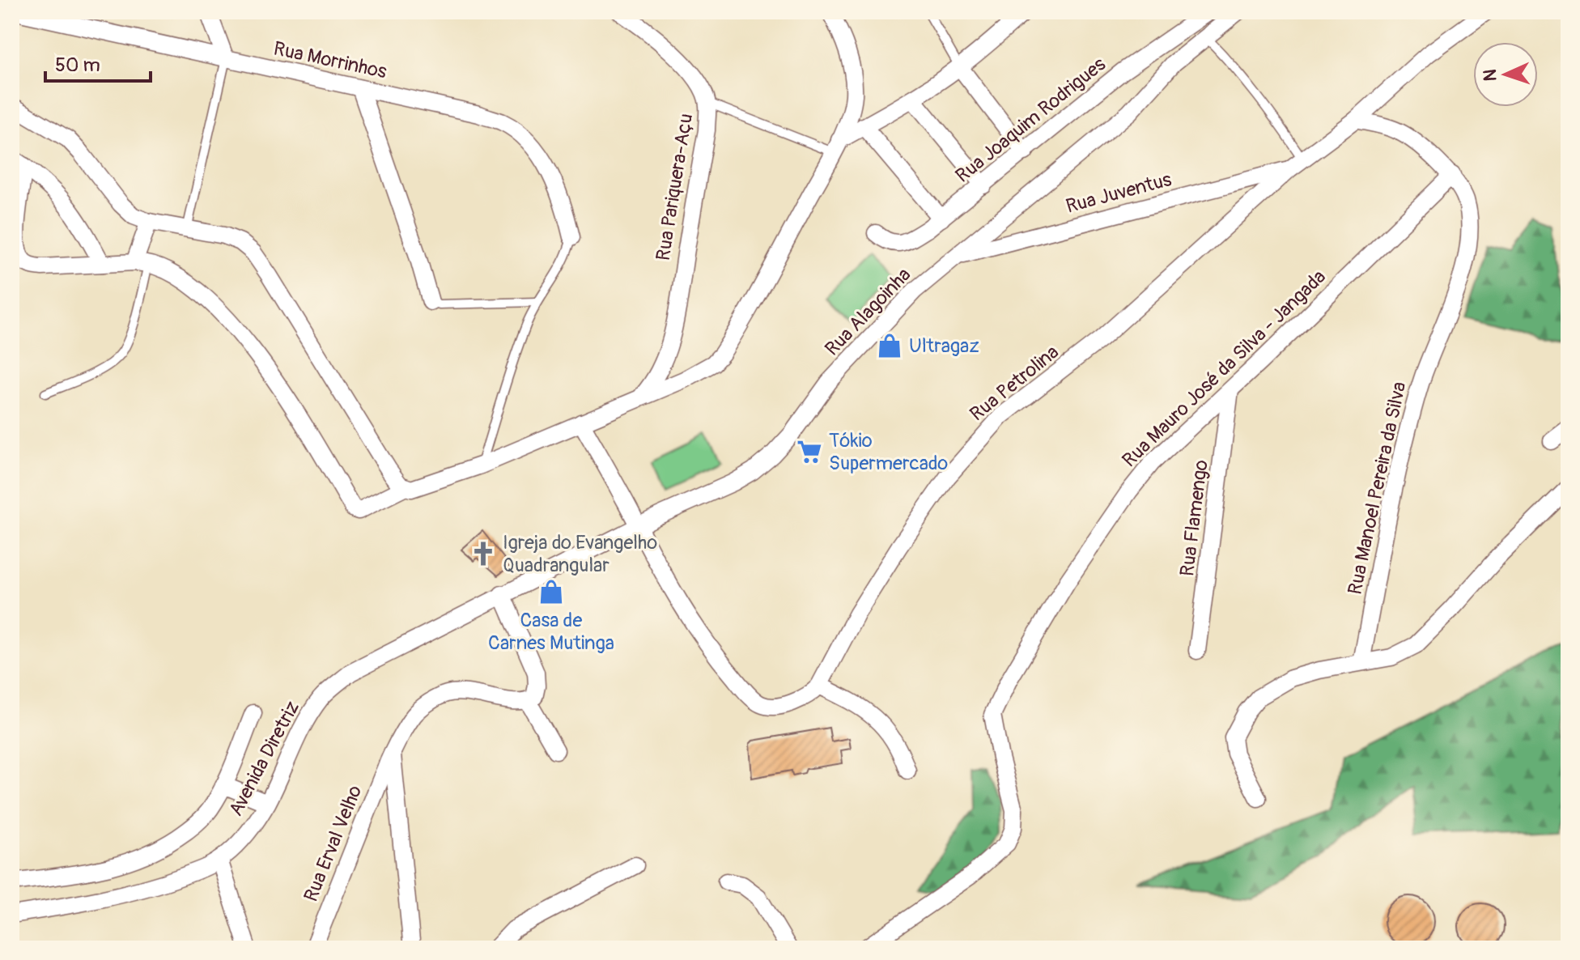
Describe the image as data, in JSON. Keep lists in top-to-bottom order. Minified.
{"streets":{"street":["Rua Morrinhos","Rua Joaquim Rodrigues","Rua Pariquera-Açu","Rua Juventus","Rua Alagoinha","Rua Mauro José da Silva - Jangada","Rua Petrolina","Rua Manoel Pereira da Silva","Rua Flamengo","Avenida Diretriz","Rua Erval Velho"]},"crossings":[["Rua Juventus","Rua Alagoinha"],["Rua Juventus","Rua Petrolina"],["Rua Alagoinha","Rua Petrolina"],["Rua Alagoinha","Avenida Diretriz"],["Rua Mauro José da Silva - Jangada","Rua Manoel Pereira da Silva"],["Rua Mauro José da Silva - Jangada","Rua Flamengo"],["Rua Petrolina","Rua Manoel Pereira da Silva"]],"places":{"shop":["Ultragaz","Casa de Carnes Mutinga"],"supermarket":["Tókio Supermercado"],"church":["Igreja do Evangelho Quadrangular"]},"scale_bar":"50 m","north":"left"}
